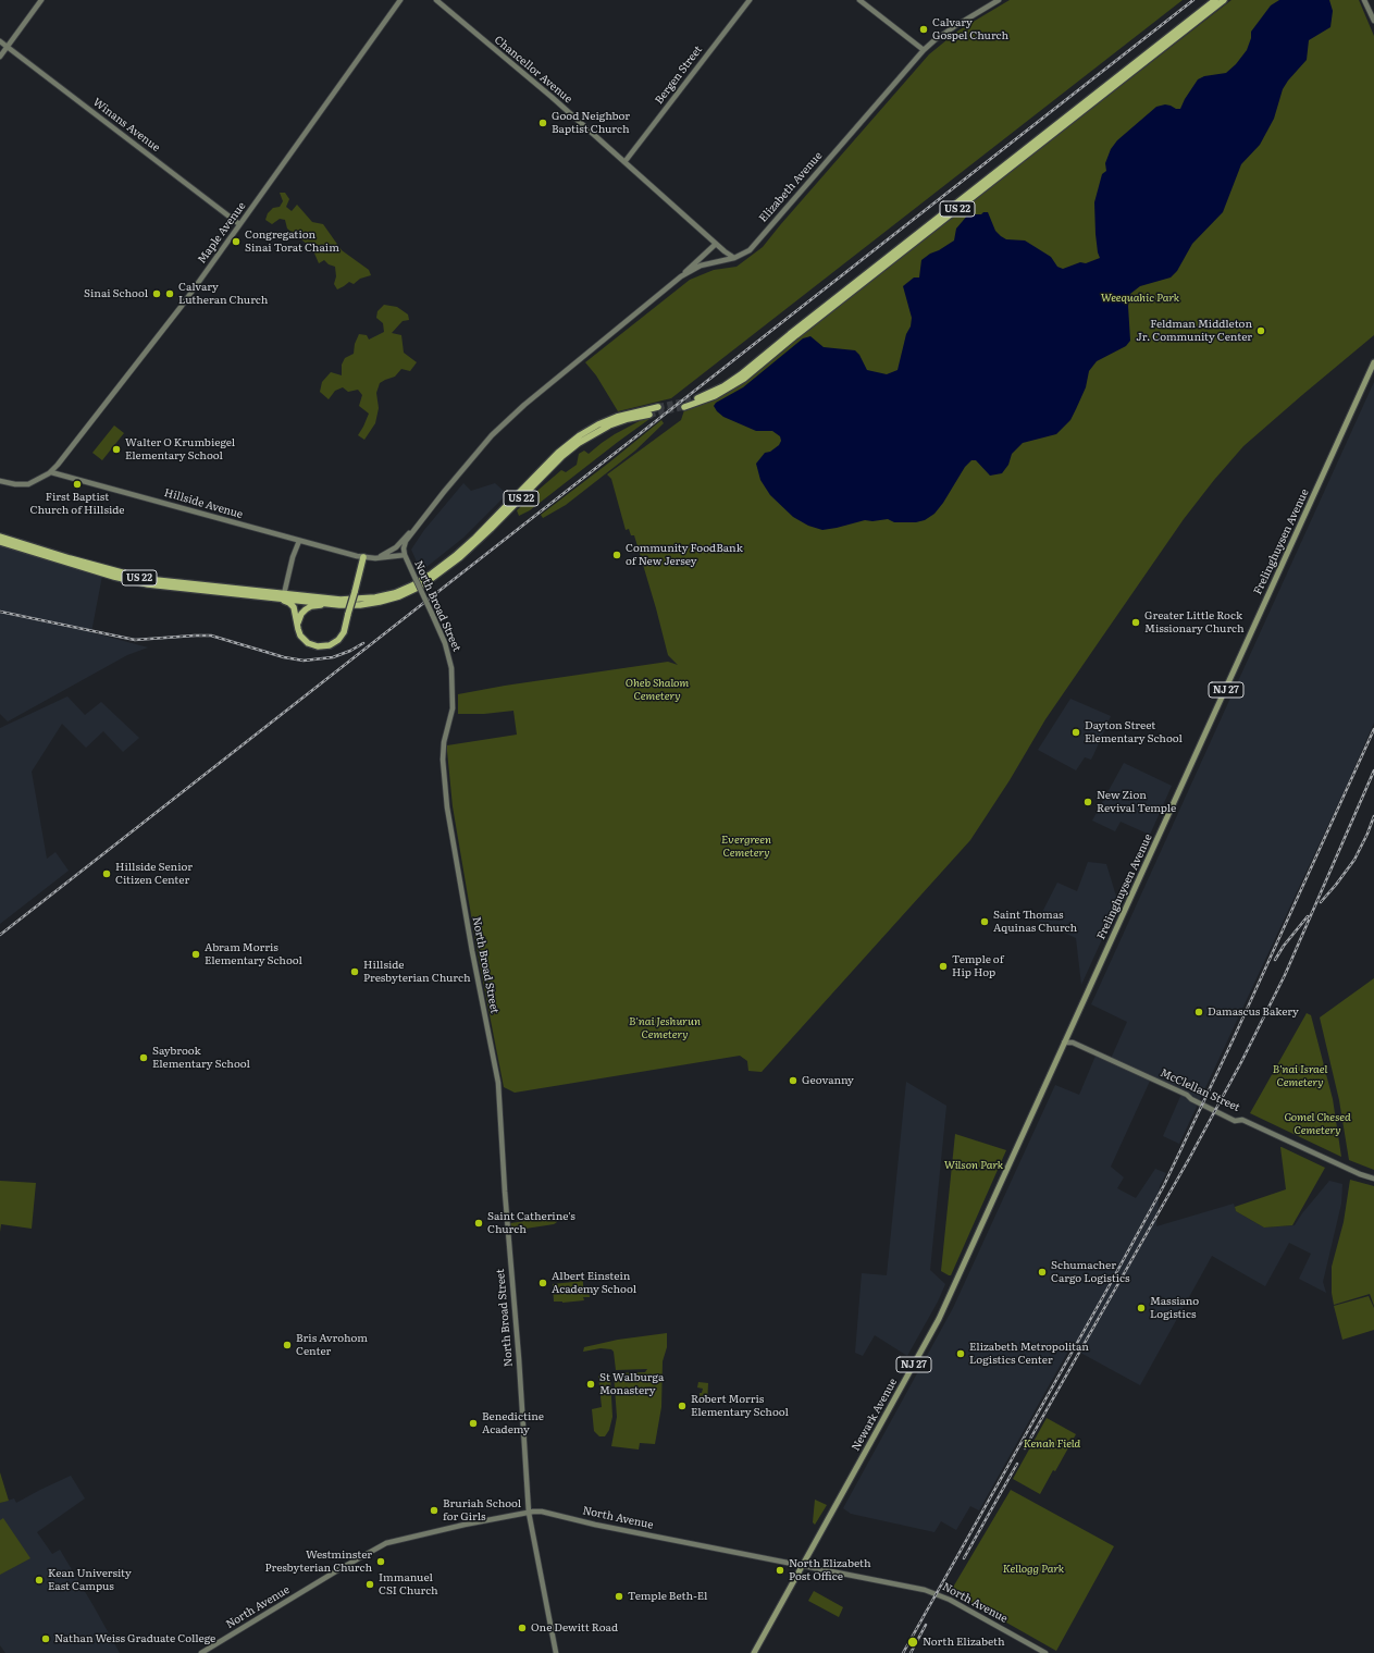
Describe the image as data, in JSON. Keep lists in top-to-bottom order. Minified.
{"streets":{"highway":["US 22"],"main road":["Chancellor Avenue","Bergen Street","Winans Avenue","Elizabeth Avenue","Maple Avenue","Hillside Avenue","Frelinghuysen Avenue","North Broad Street","NJ 27","McClellan Street","Newark Avenue","North Avenue"]},"crossings":[["Chancellor Avenue","Bergen Street"],["Chancellor Avenue","Elizabeth Avenue"],["Winans Avenue","Maple Avenue"],["Elizabeth Avenue","North Broad Street"],["Maple Avenue","Hillside Avenue"],["Hillside Avenue","North Broad Street"],["Frelinghuysen Avenue","McClellan Street"],["Frelinghuysen Avenue","Newark Avenue"],["North Broad Street","North Avenue"],["Newark Avenue","North Avenue"]],"parks":["Weequahic Park","Oheb Shalom Cemetery","Evergreen Cemetery","B'nai Jeshurun Cemetery","B'nai Israel Cemetery","Gomel Chesed Cemetery","Wilson Park","Kenah Field","Kellogg Park"],"places":["Calvary Gospel Church","Good Neighbor Baptist Church","Congregation Sinai Torat Chaim","Sinai School","Calvary Lutheran Church","Feldman Middleton Jr. Community Center","Walter O Krumbiegel Elementary School","First Baptist Church of Hillside","Community FoodBank of New Jersey","Greater Little Rock Missionary Church","Dayton Street Elementary School","New Zion Revival Temple","Hillside Senior Citizen Center","Saint Thomas Aquinas Church","Abram Morris Elementary School","Temple of Hip Hop","Hillside Presbyterian Church","Damascus Bakery","Saybrook Elementary School","Geovanny","Saint Catherine's Church","Schumacher Cargo Logistics","Albert Einstein Academy School","Massiano Logistics","Bris Avrohom Center","Elizabeth Metropolitan Logistics Center","St Walburga Monastery","Robert Morris Elementary School","Benedictine Academy","Bruriah School for Girls","Westminster Presbyterian Church","North Elizabeth Post Office","Kean University East Campus","Immanuel CSI Church","Temple Beth-El","One Dewitt Road","Nathan Weiss Graduate College","North Elizabeth"]}
